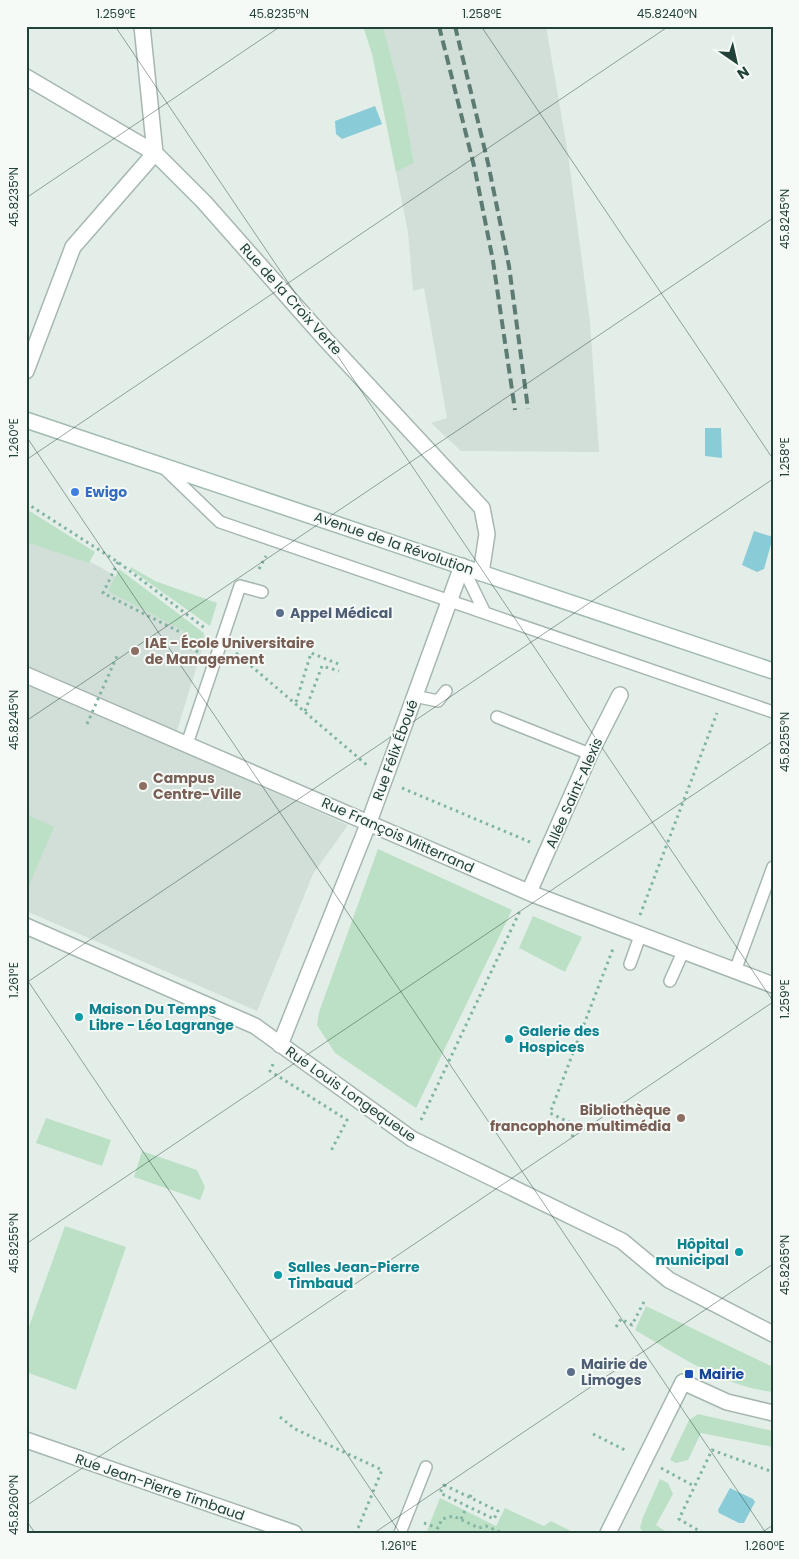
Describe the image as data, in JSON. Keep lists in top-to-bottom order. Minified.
{"streets":{"street":["Rue de la Croix Verte","Avenue de la Révolution","Rue Félix Éboué","Allée Saint-Alexis","Rue François Mitterrand","Rue Louis Longequeue","Rue Jean-Pierre Timbaud"]},"crossings":[["Rue de la Croix Verte","Avenue de la Révolution"],["Avenue de la Révolution","Rue Félix Éboué"],["Rue Félix Éboué","Rue François Mitterrand"],["Rue Félix Éboué","Rue Louis Longequeue"],["Allée Saint-Alexis","Rue François Mitterrand"]],"places":{"other":["Ewigo","Appel Médical","IAE - École Universitaire de Management","Campus Centre-Ville","Maison Du Temps Libre - Léo Lagrange","Galerie des Hospices","Bibliothèque francophone multimédia","Hôpital municipal","Salles Jean-Pierre Timbaud","Mairie de Limoges"],"transit":["Mairie"]},"north":"bottom right","coordinates":["1.259°E","45.8235°N","1.258°E","45.8240°N","45.8245°N","1.260°E","45.8255°N","1.261°E","45.8265°N","45.8260°N"]}
